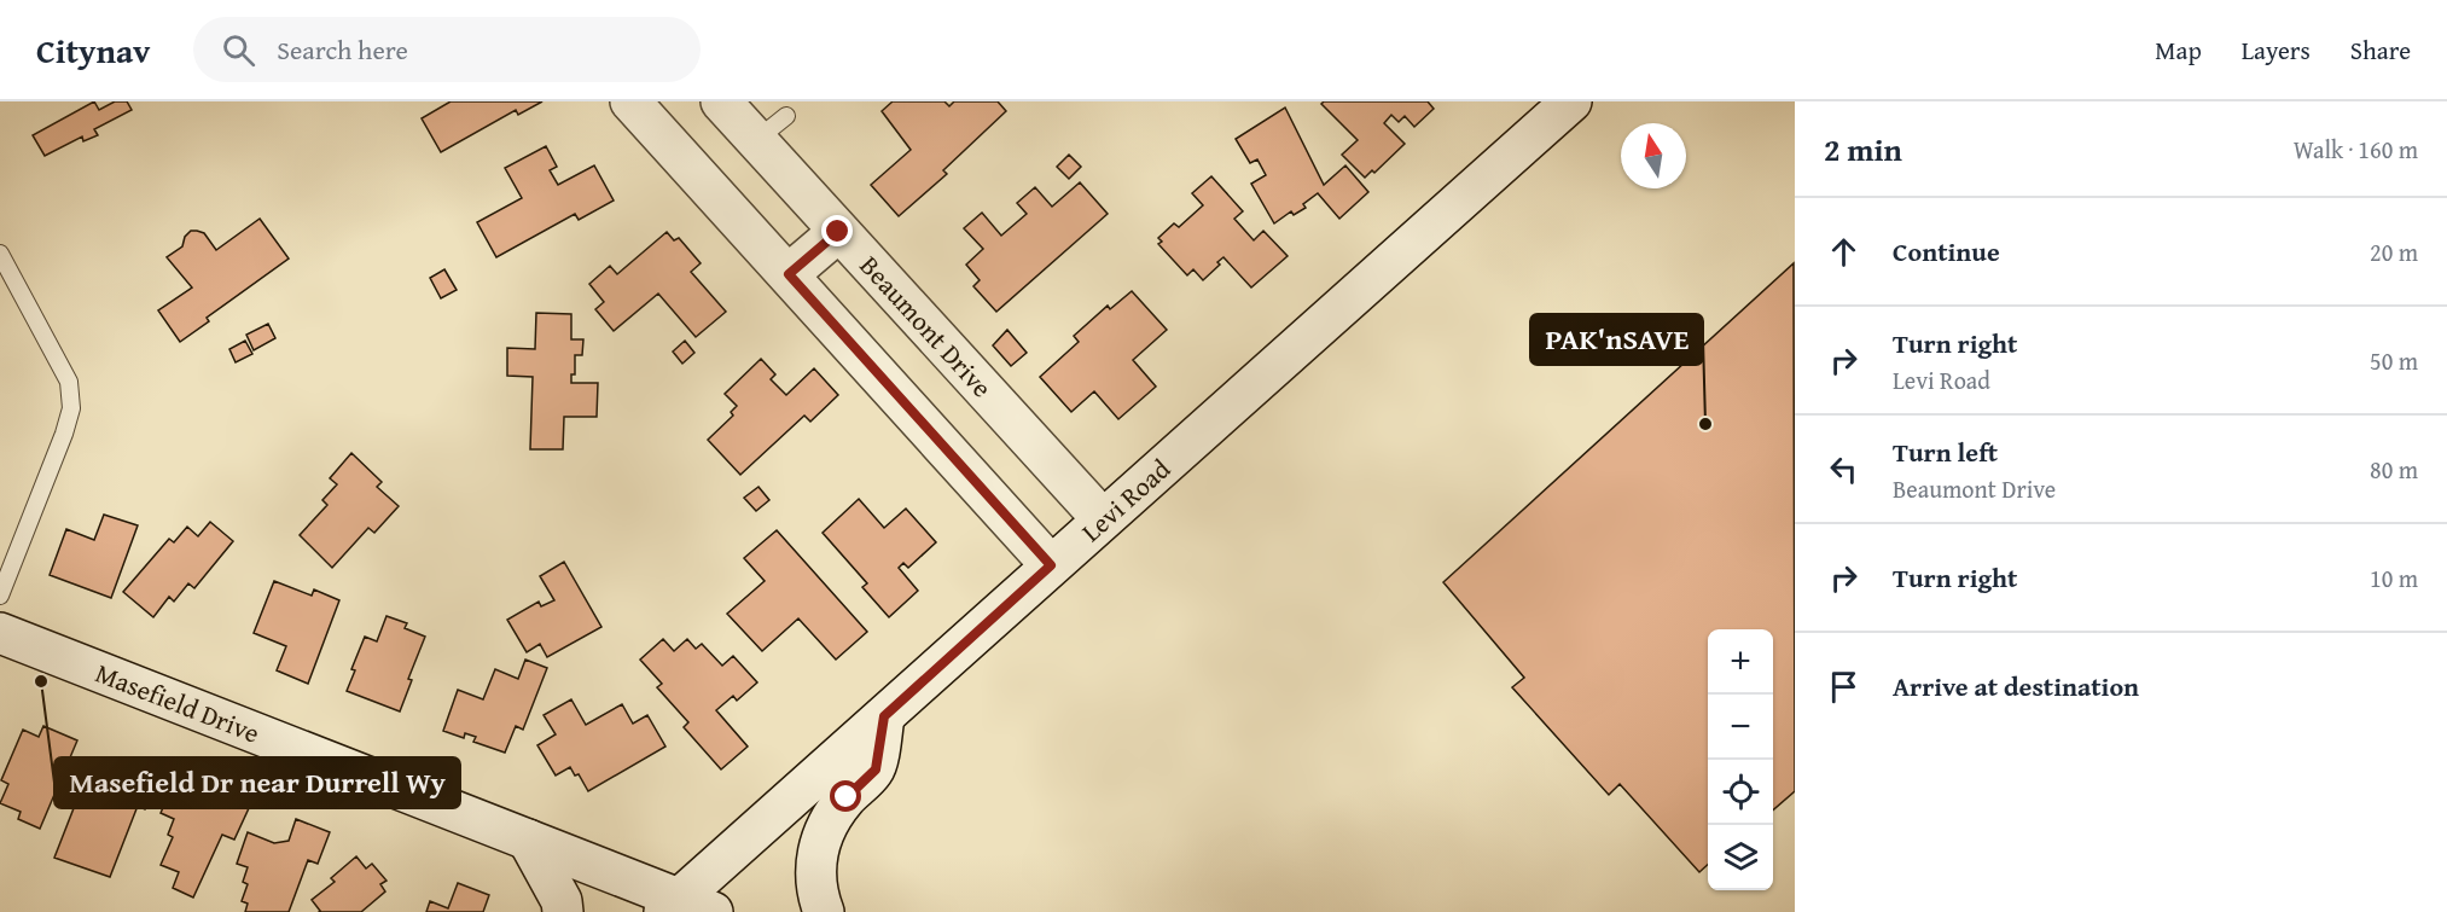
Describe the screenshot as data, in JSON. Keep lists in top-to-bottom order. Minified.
{"streets":{"main road":["Beaumont Drive","Levi Road","Masefield Drive"]},"crossings":[["Beaumont Drive","Levi Road"],["Levi Road","Masefield Drive"]],"places":["PAK'nSAVE","Masefield Dr near Durrell Wy"],"north":"top","page":{"header":"Citynav","search":"Search here","nav":["Map","Layers","Share"],"heading":["2 min","Walk · 160 m"],"list":[["Continue","20 m"],["Turn right","Levi Road","50 m"],["Turn left","Beaumont Drive","80 m"],["Turn right","10 m"],"Arrive at destination"],"map_buttons":["+","−"]}}
